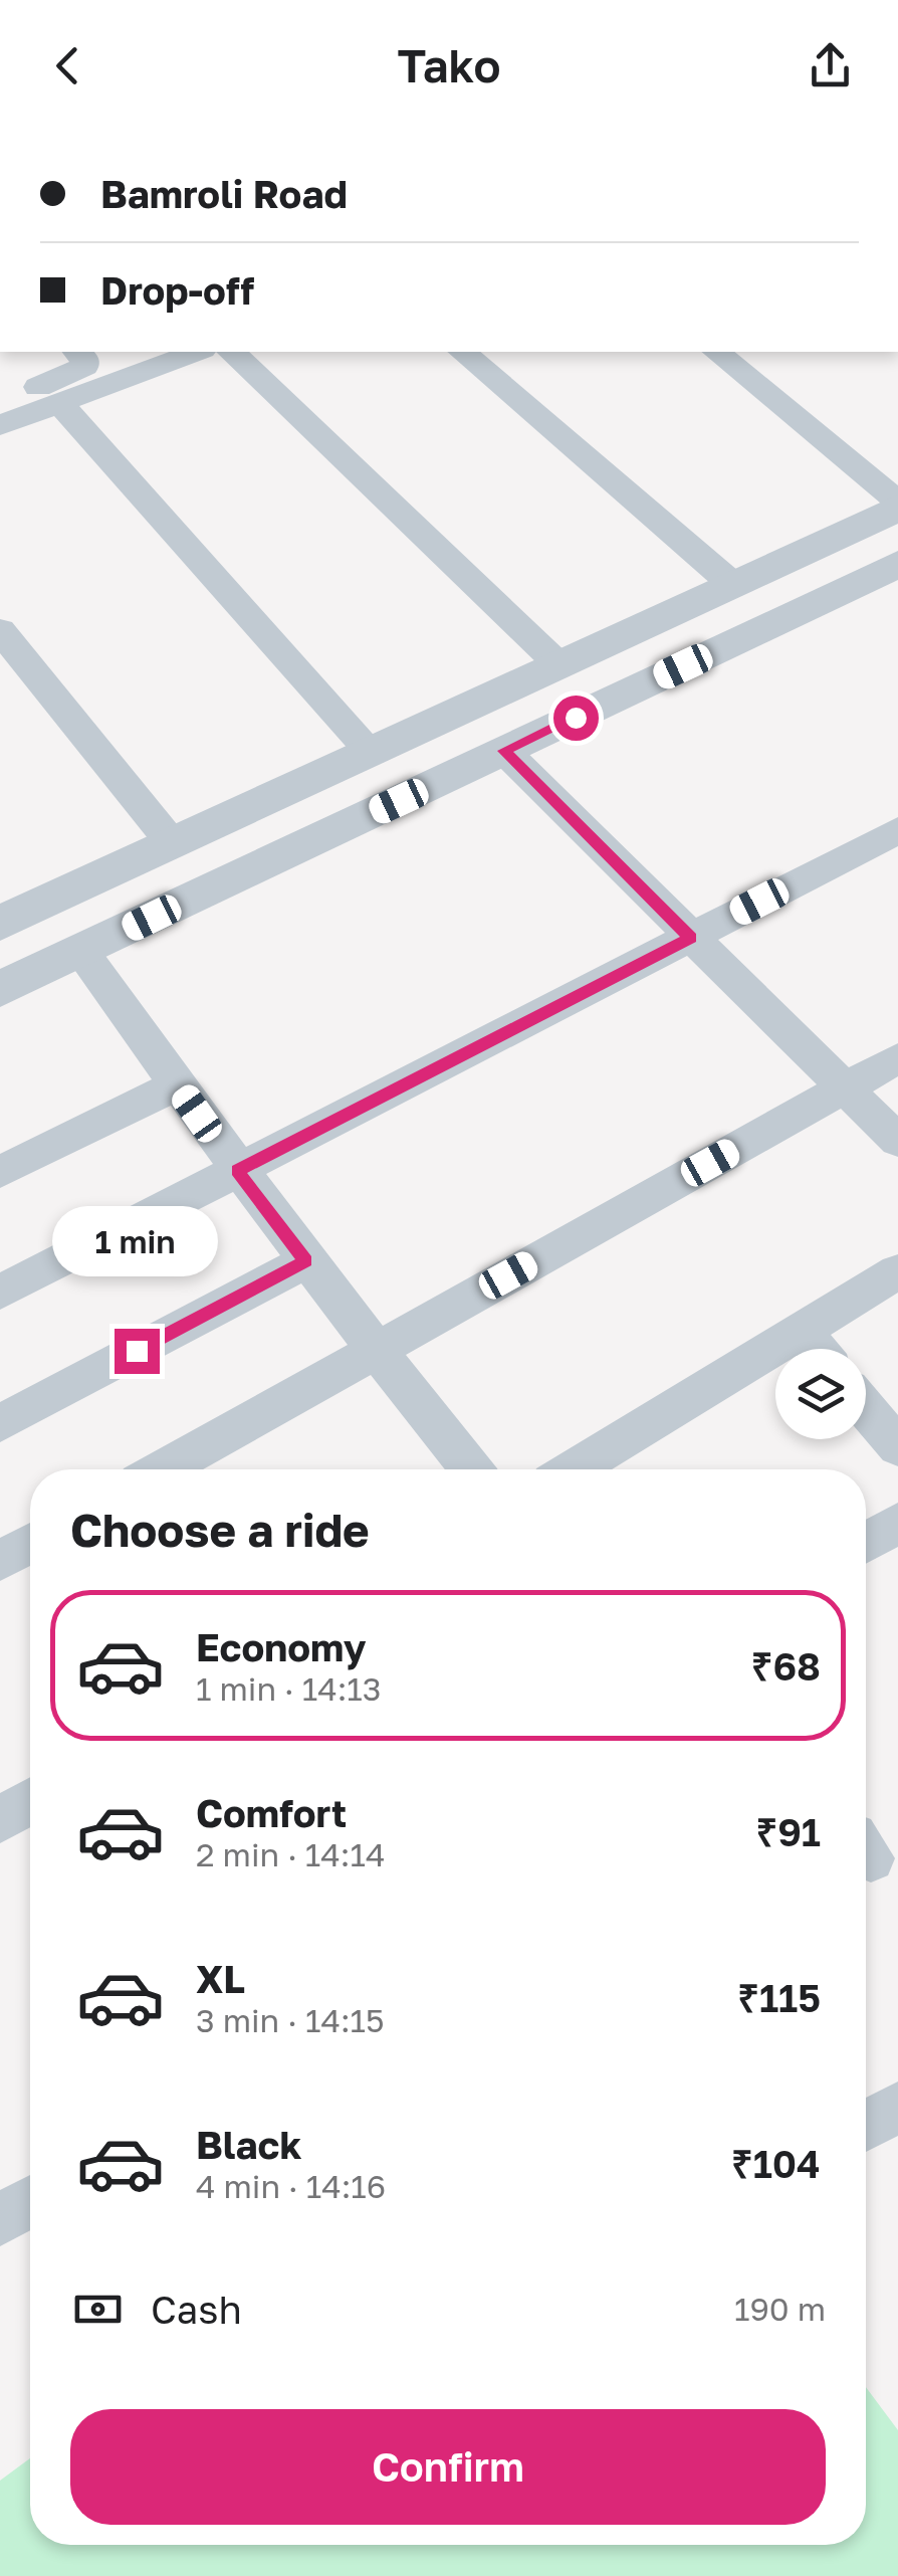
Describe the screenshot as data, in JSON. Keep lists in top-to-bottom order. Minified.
{"page":{"header":"Tako","banner":["Bamroli Road","Drop-off"],"bubble":"1 min","heading":"Choose a ride","list":[{"name":"Economy","note":"1 min · 14:13","value":"₹68"},{"name":"Comfort","note":"2 min · 14:14","value":"₹91"},{"name":"XL","note":"3 min · 14:15","value":"₹115"},{"name":"Black","note":"4 min · 14:16","value":"₹104"}],"pay":["Cash","190 m"],"buttons":"Confirm"}}
